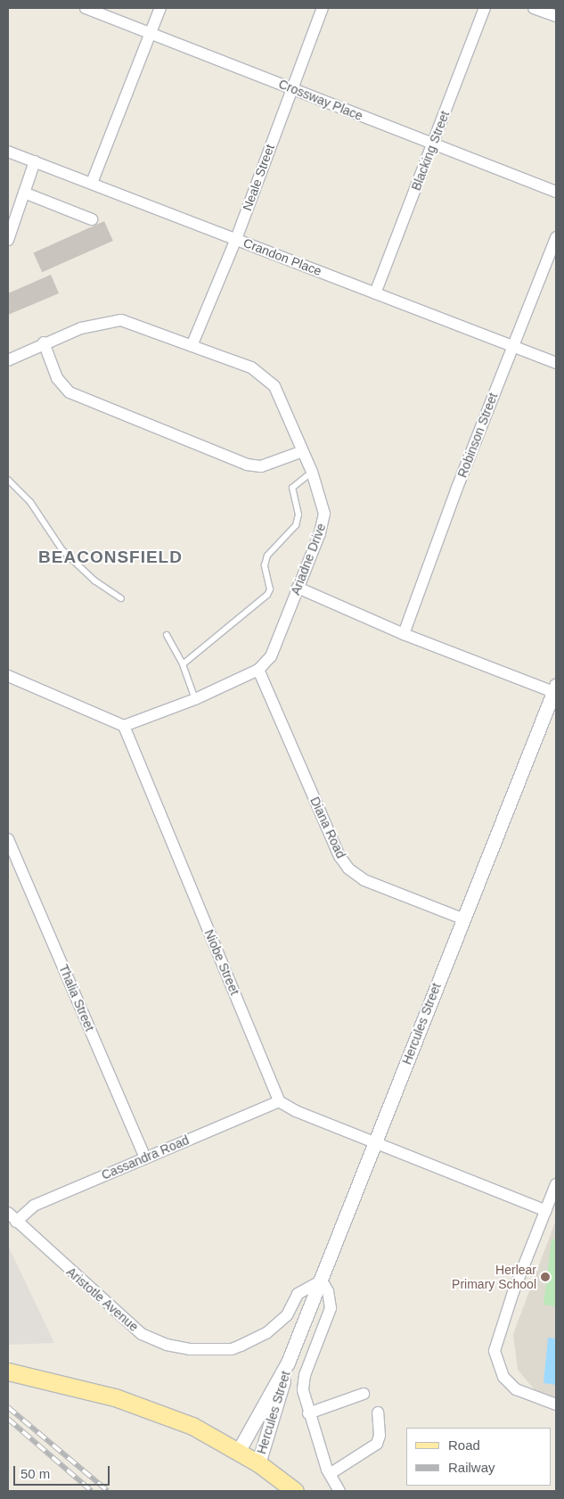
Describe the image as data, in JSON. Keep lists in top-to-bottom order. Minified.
{"streets":{"street":["Crossway Place","Blacking Street","Neale Street","Crandon Place","Robinson Street","Ariadne Drive","Diana Road","Niobe Street","Thalia Street","Hercules Street","Cassandra Road","Aristotle Avenue"]},"crossings":[["Crossway Place","Blacking Street"],["Crossway Place","Neale Street"],["Blacking Street","Crandon Place"],["Neale Street","Crandon Place"],["Neale Street","Ariadne Drive"],["Crandon Place","Robinson Street"],["Ariadne Drive","Diana Road"],["Ariadne Drive","Niobe Street"],["Diana Road","Hercules Street"],["Niobe Street","Cassandra Road"],["Thalia Street","Cassandra Road"],["Hercules Street","Aristotle Avenue"],["Cassandra Road","Aristotle Avenue"]],"districts":["BEACONSFIELD"],"places":["Herlear Primary School"],"legend":["Road","Railway"],"scale_bar":"50 m"}
